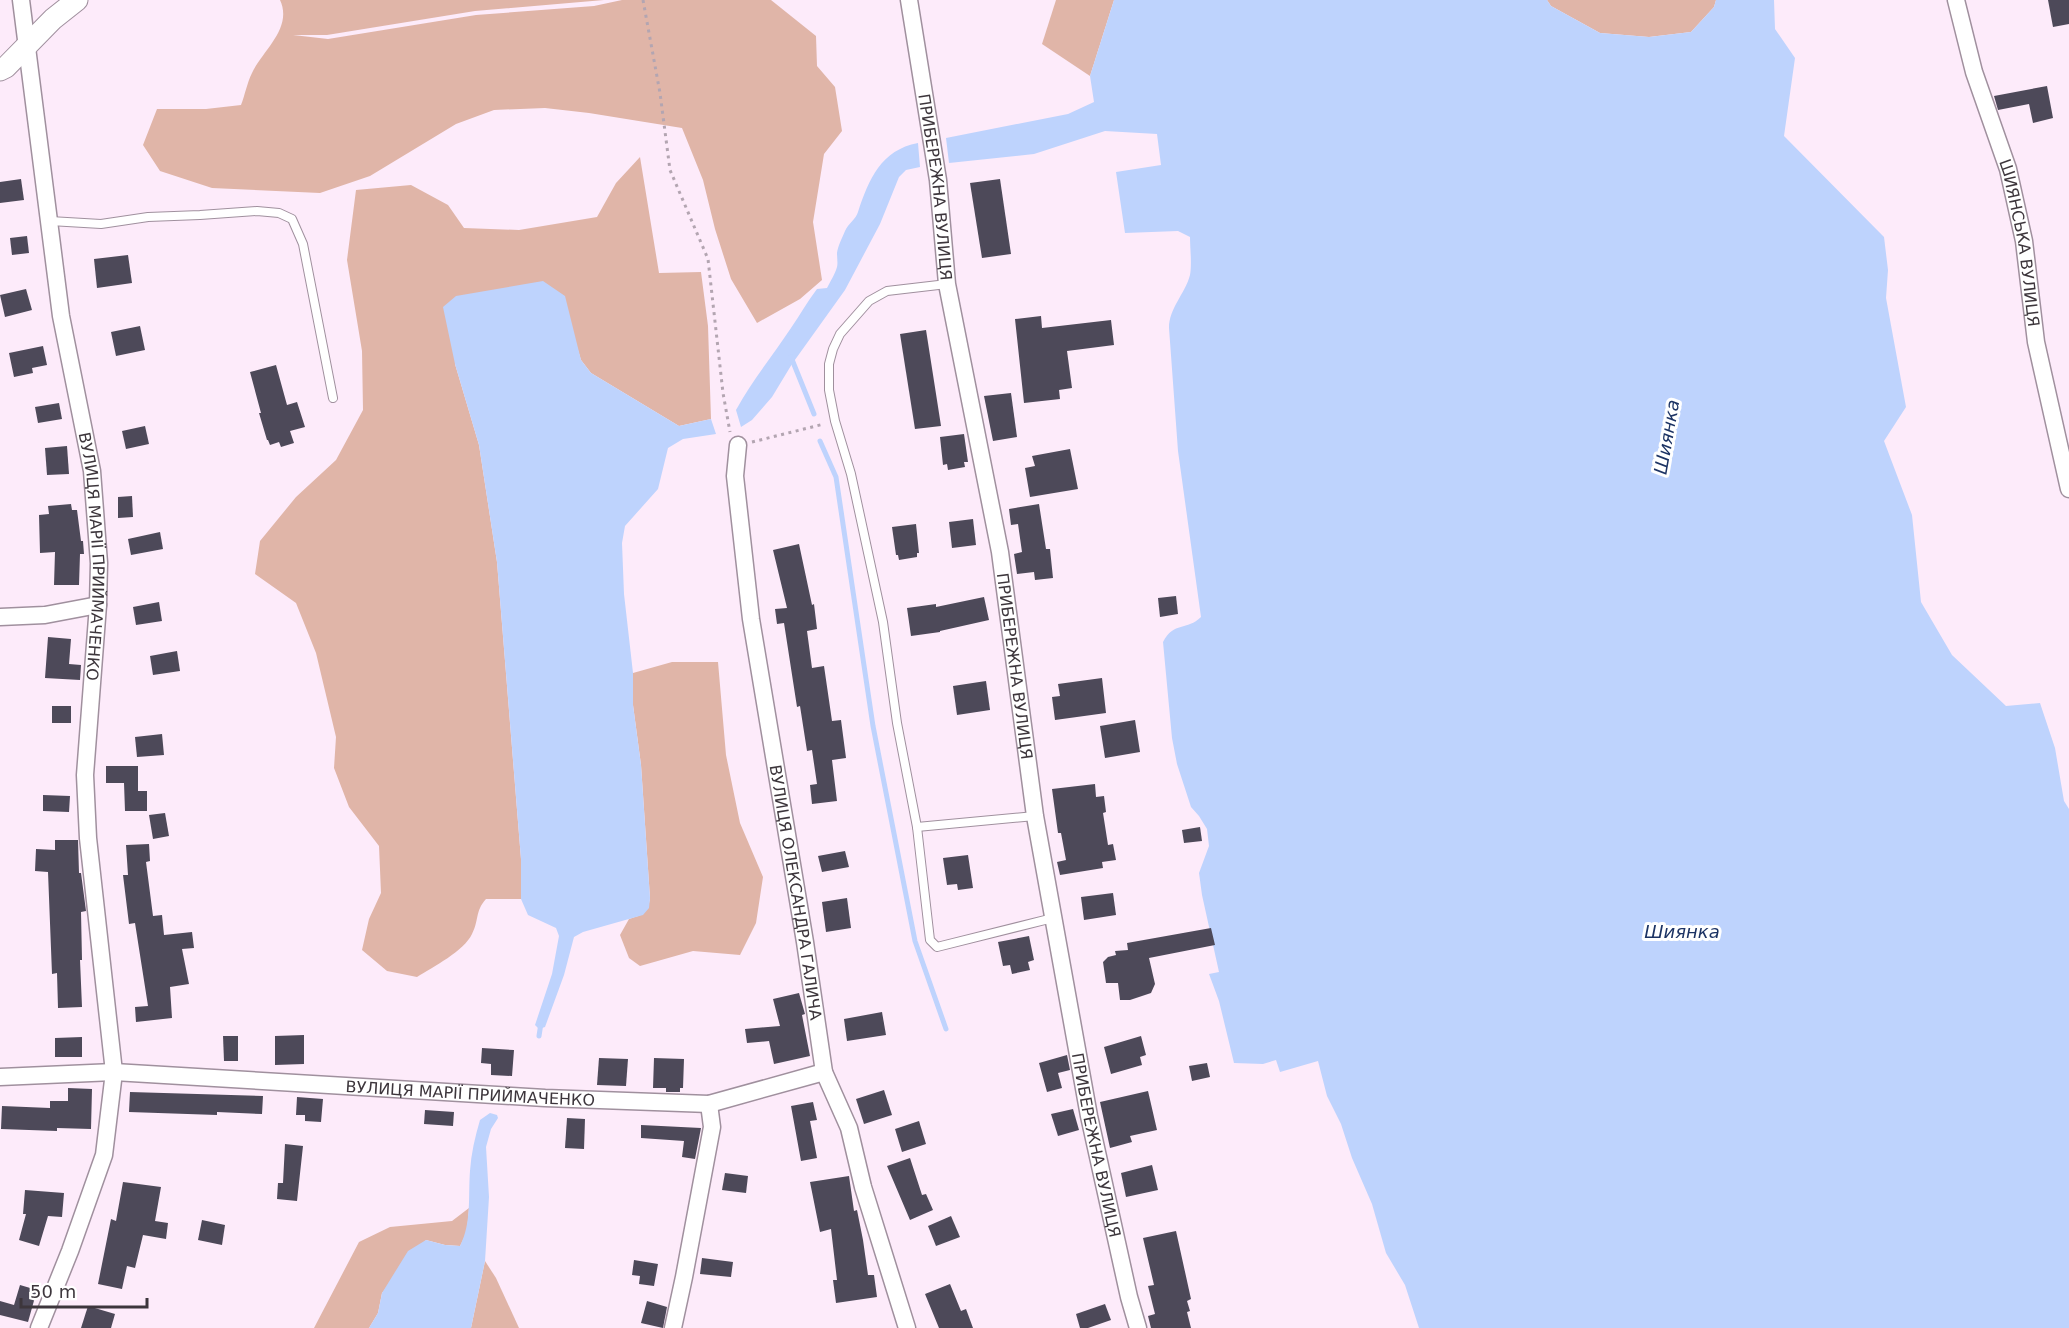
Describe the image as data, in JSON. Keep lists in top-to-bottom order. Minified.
{"streets":{"street":["ПРИБЕРЕЖНА ВУЛИЦЯ","ШИЯНСЬКА ВУЛИЦЯ","ВУЛИЦЯ МАРІЇ ПРИЙМАЧЕНКО","ВУЛИЦЯ ОЛЕКСАНДРА ГАЛИЧА"]},"crossings":[["ВУЛИЦЯ МАРІЇ ПРИЙМАЧЕНКО","ВУЛИЦЯ ОЛЕКСАНДРА ГАЛИЧА"]],"water":["Шиянка"],"scale_bar":"50 m"}
